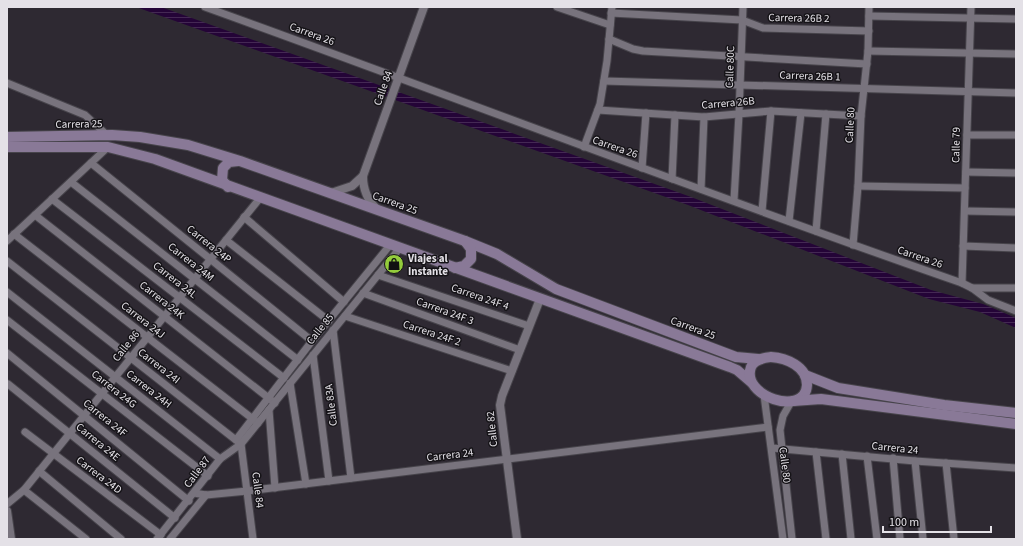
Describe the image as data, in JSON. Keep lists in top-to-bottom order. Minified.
{"streets":{"main road":["Carrera 25"],"street":["Carrera 26B 2","Carrera 26","Calle 80C","Carrera 26B 1","Calle 84","Carrera 26B","Calle 80","Calle 79","Carrera 24P","Carrera 24M","Carrera 24L","Carrera 24F 4","Carrera 24K","Carrera 24F 3","Carrera 24J","Calle 85","Carrera 24F 2","Calle 86","Carrera 24I","Carrera 24G","Carrera 24H","Calle 83A","Carrera 24F","Calle 82","Carrera 24E","Carrera 24","Calle 87","Carrera 24D"]},"crossings":[["Carrera 26B 2","Calle 80C"],["Carrera 26B 2","Calle 80"],["Carrera 26","Calle 80C"],["Carrera 26","Calle 84"],["Carrera 26","Calle 80"],["Carrera 26","Calle 79"],["Calle 80C","Carrera 26B 1"],["Calle 80C","Carrera 26B"],["Carrera 26B 1","Calle 80"],["Carrera 26B 1","Calle 79"],["Calle 84","Carrera 25"],["Calle 84","Carrera 24I"],["Calle 84","Carrera 24"],["Calle 84","Calle 87"],["Carrera 26B","Calle 80"],["Carrera 25","Calle 80"],["Carrera 25","Calle 85"],["Carrera 25","Calle 86"],["Carrera 25","Calle 82"],["Calle 80","Carrera 24"],["Carrera 24P","Calle 86"],["Carrera 24M","Calle 86"],["Carrera 24L","Calle 86"],["Carrera 24F 4","Calle 85"],["Carrera 24F 4","Calle 82"],["Carrera 24K","Calle 85"],["Carrera 24K","Calle 86"],["Carrera 24F 3","Calle 85"],["Carrera 24F 3","Calle 82"],["Carrera 24J","Calle 85"],["Carrera 24J","Calle 86"],["Carrera 24J","Calle 87"],["Calle 85","Carrera 24F 2"],["Calle 85","Calle 83A"],["Calle 85","Calle 87"],["Carrera 24F 2","Calle 82"],["Calle 86","Carrera 24I"],["Calle 86","Carrera 24G"],["Calle 86","Carrera 24H"],["Calle 86","Carrera 24F"],["Calle 86","Carrera 24E"],["Calle 86","Carrera 24D"],["Carrera 24I","Calle 87"],["Carrera 24G","Calle 87"],["Carrera 24H","Calle 87"],["Calle 83A","Carrera 24"],["Carrera 24F","Calle 87"],["Calle 82","Carrera 24"],["Carrera 24E","Calle 87"],["Carrera 24","Calle 87"],["Calle 87","Carrera 24D"]],"places":{"shop":["Viajes al Instante"]},"scale_bar":"100 m"}
